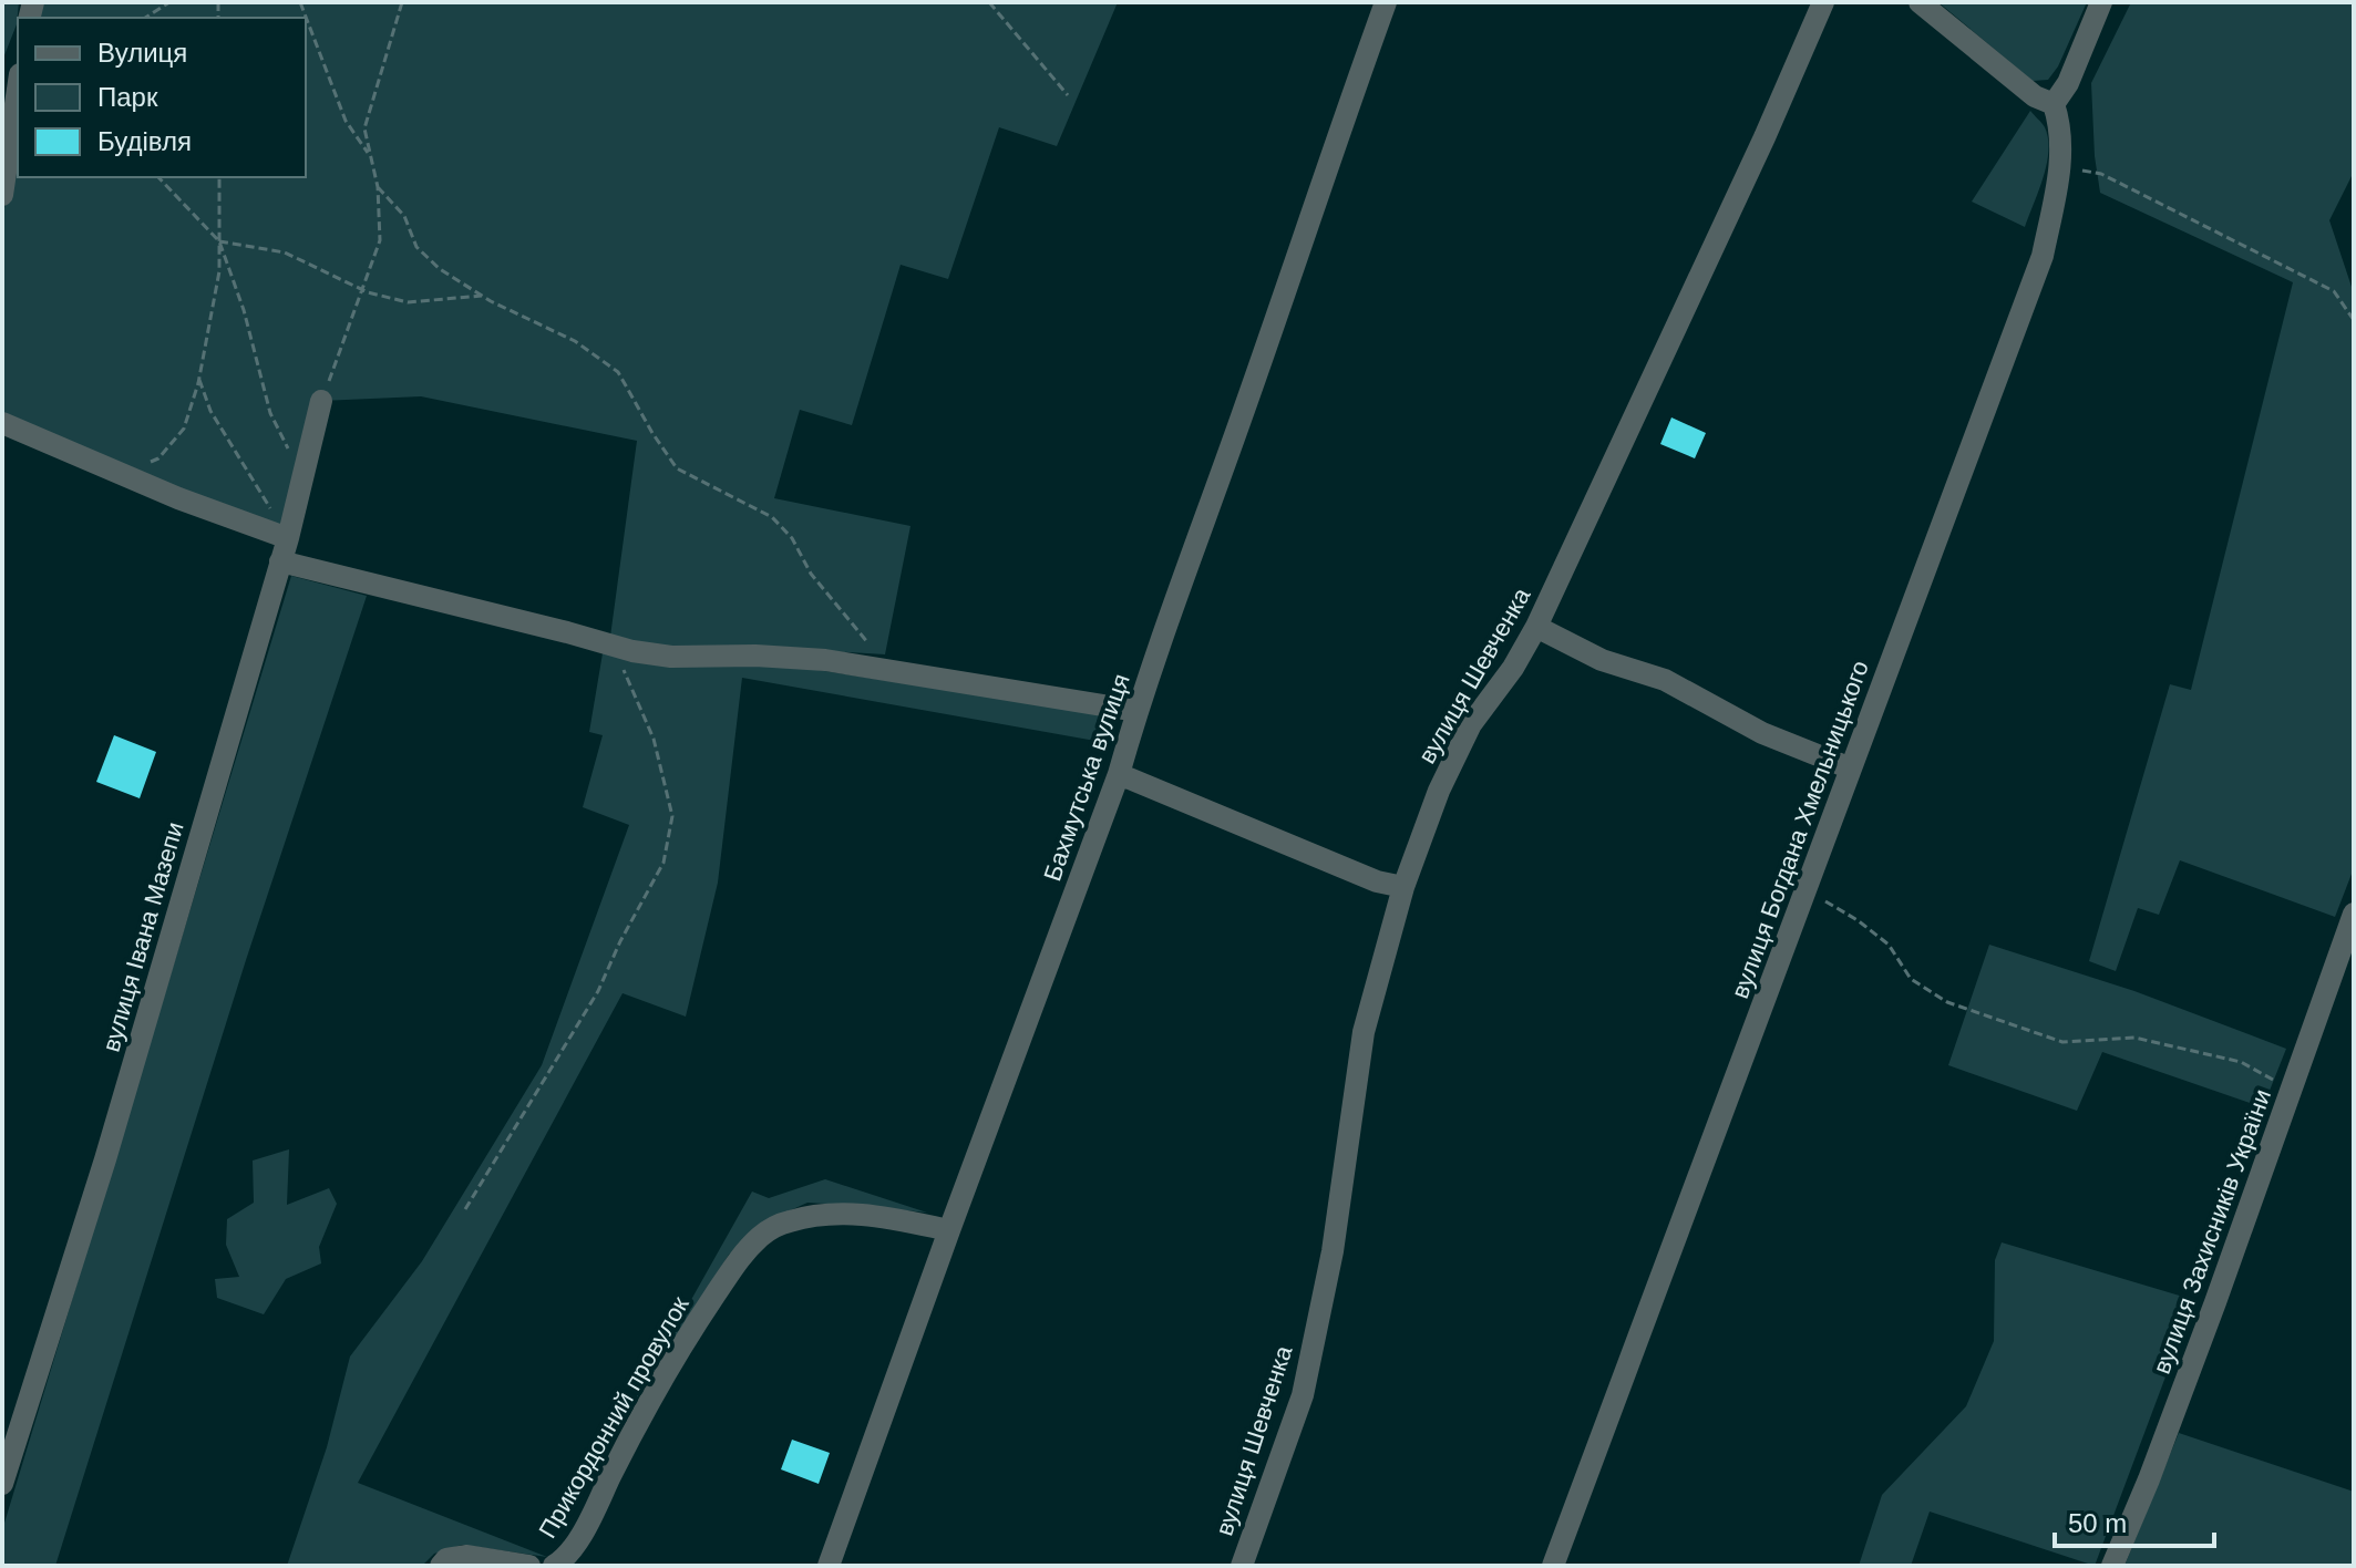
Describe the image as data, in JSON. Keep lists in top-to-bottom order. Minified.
{"streets":{"street":["вулиця Шевченка","Бахмутська вулиця","вулиця Богдана Хмельницького","вулиця Івана Мазепи","вулиця Захисників України","Прикордонний провулок"]},"crossings":[["Бахмутська вулиця","Прикордонний провулок"]],"legend":["Вулиця","Парк","Будівля"],"scale_bar":"50 m"}
